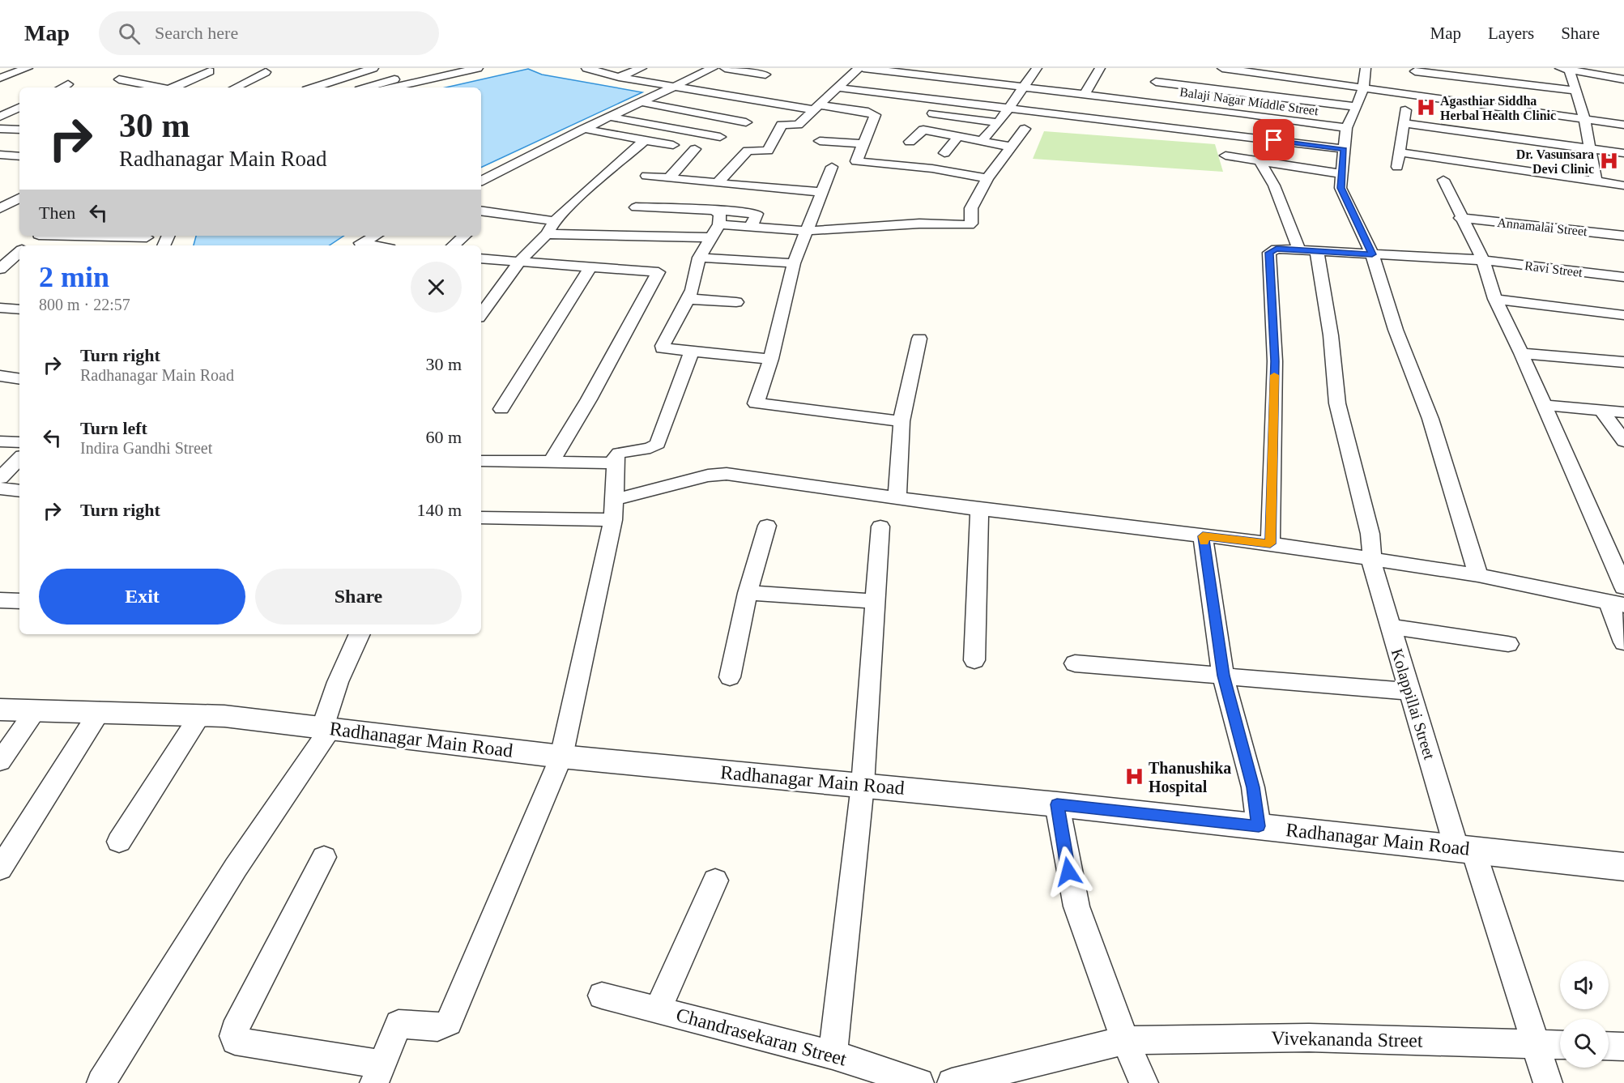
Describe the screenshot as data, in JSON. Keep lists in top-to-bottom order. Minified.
{"streets":{"street":["Balaji Nagar Middle Street","Annamalai Street","Ravi Street","Kolappillai Street","Radhanagar Main Road","Chandrasekaran Street","Vivekananda Street"]},"crossings":[["Ravi Street","Kolappillai Street"],["Kolappillai Street","Radhanagar Main Road"],["Kolappillai Street","Vivekananda Street"]],"places":{"hospital":["Agasthiar Siddha Herbal Health Clinic","Dr. Vasunsara Devi Clinic","Thanushika Hospital"]},"page":{"header":"Map","search":"Search here","nav":["Map","Layers","Share"],"turn":["30 m","Radhanagar Main Road"],"then":"Then","heading":["2 min","800 m · 22:57"],"list":[{"name":"Turn right","note":"Radhanagar Main Road","value":"30 m"},{"name":"Turn left","note":"Indira Gandhi Street","value":"60 m"},{"name":"Turn right","value":"140 m"}],"buttons":["Exit","Share"]}}
